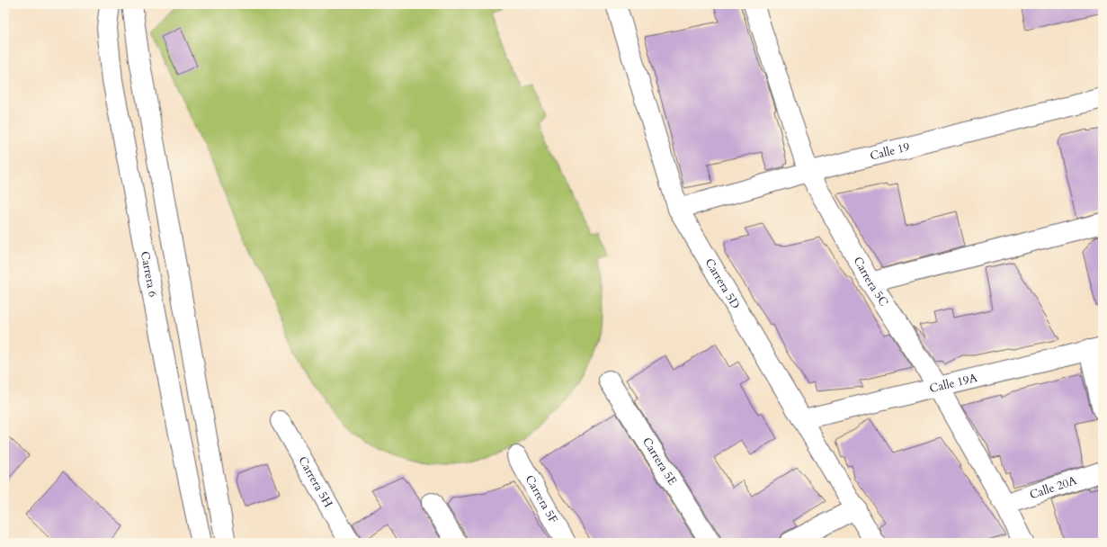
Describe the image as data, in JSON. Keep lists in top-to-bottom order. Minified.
{"streets":{"street":["Calle 19","Carrera 6","Carrera 5C","Carrera 5D","Calle 19A","Carrera 5E","Carrera 5H","Calle 20A","Carrera 5F"]},"crossings":[["Calle 19","Carrera 5C"],["Calle 19","Carrera 5D"],["Carrera 5C","Calle 19A"],["Carrera 5C","Calle 20A"],["Carrera 5D","Calle 19A"]]}
